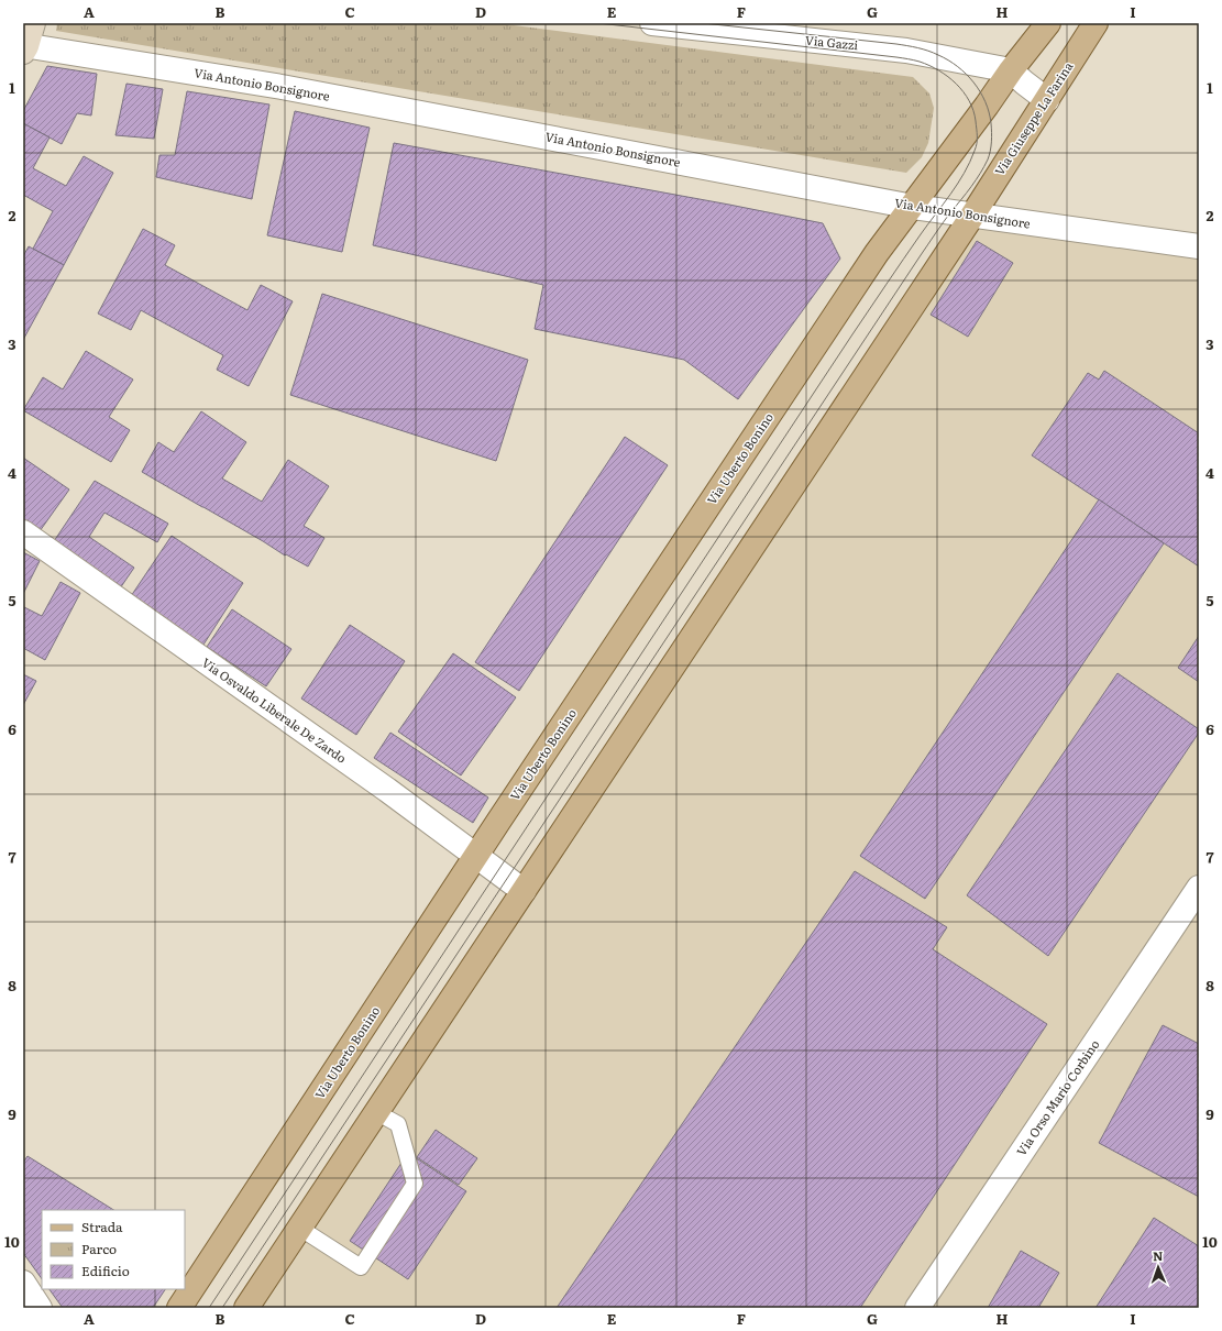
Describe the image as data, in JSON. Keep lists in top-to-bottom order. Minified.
{"streets":{"main road":["Via Giuseppe La Farina","Via Uberto Bonino"],"street":["Via Gazzi","Via Antonio Bonsignore","Via Osvaldo Liberale De Zardo","Via Orso Mario Corbino"]},"crossings":[["Via Antonio Bonsignore","Via Giuseppe La Farina"],["Via Antonio Bonsignore","Via Uberto Bonino"],["Via Uberto Bonino","Via Osvaldo Liberale De Zardo"]],"legend":["Strada","Parco","Edificio"],"north":"top","grid":{"columns":["A","B","C","D","E","F","G","H","I"],"rows":["1","2","3","4","5","6","7","8","9","10"]}}
